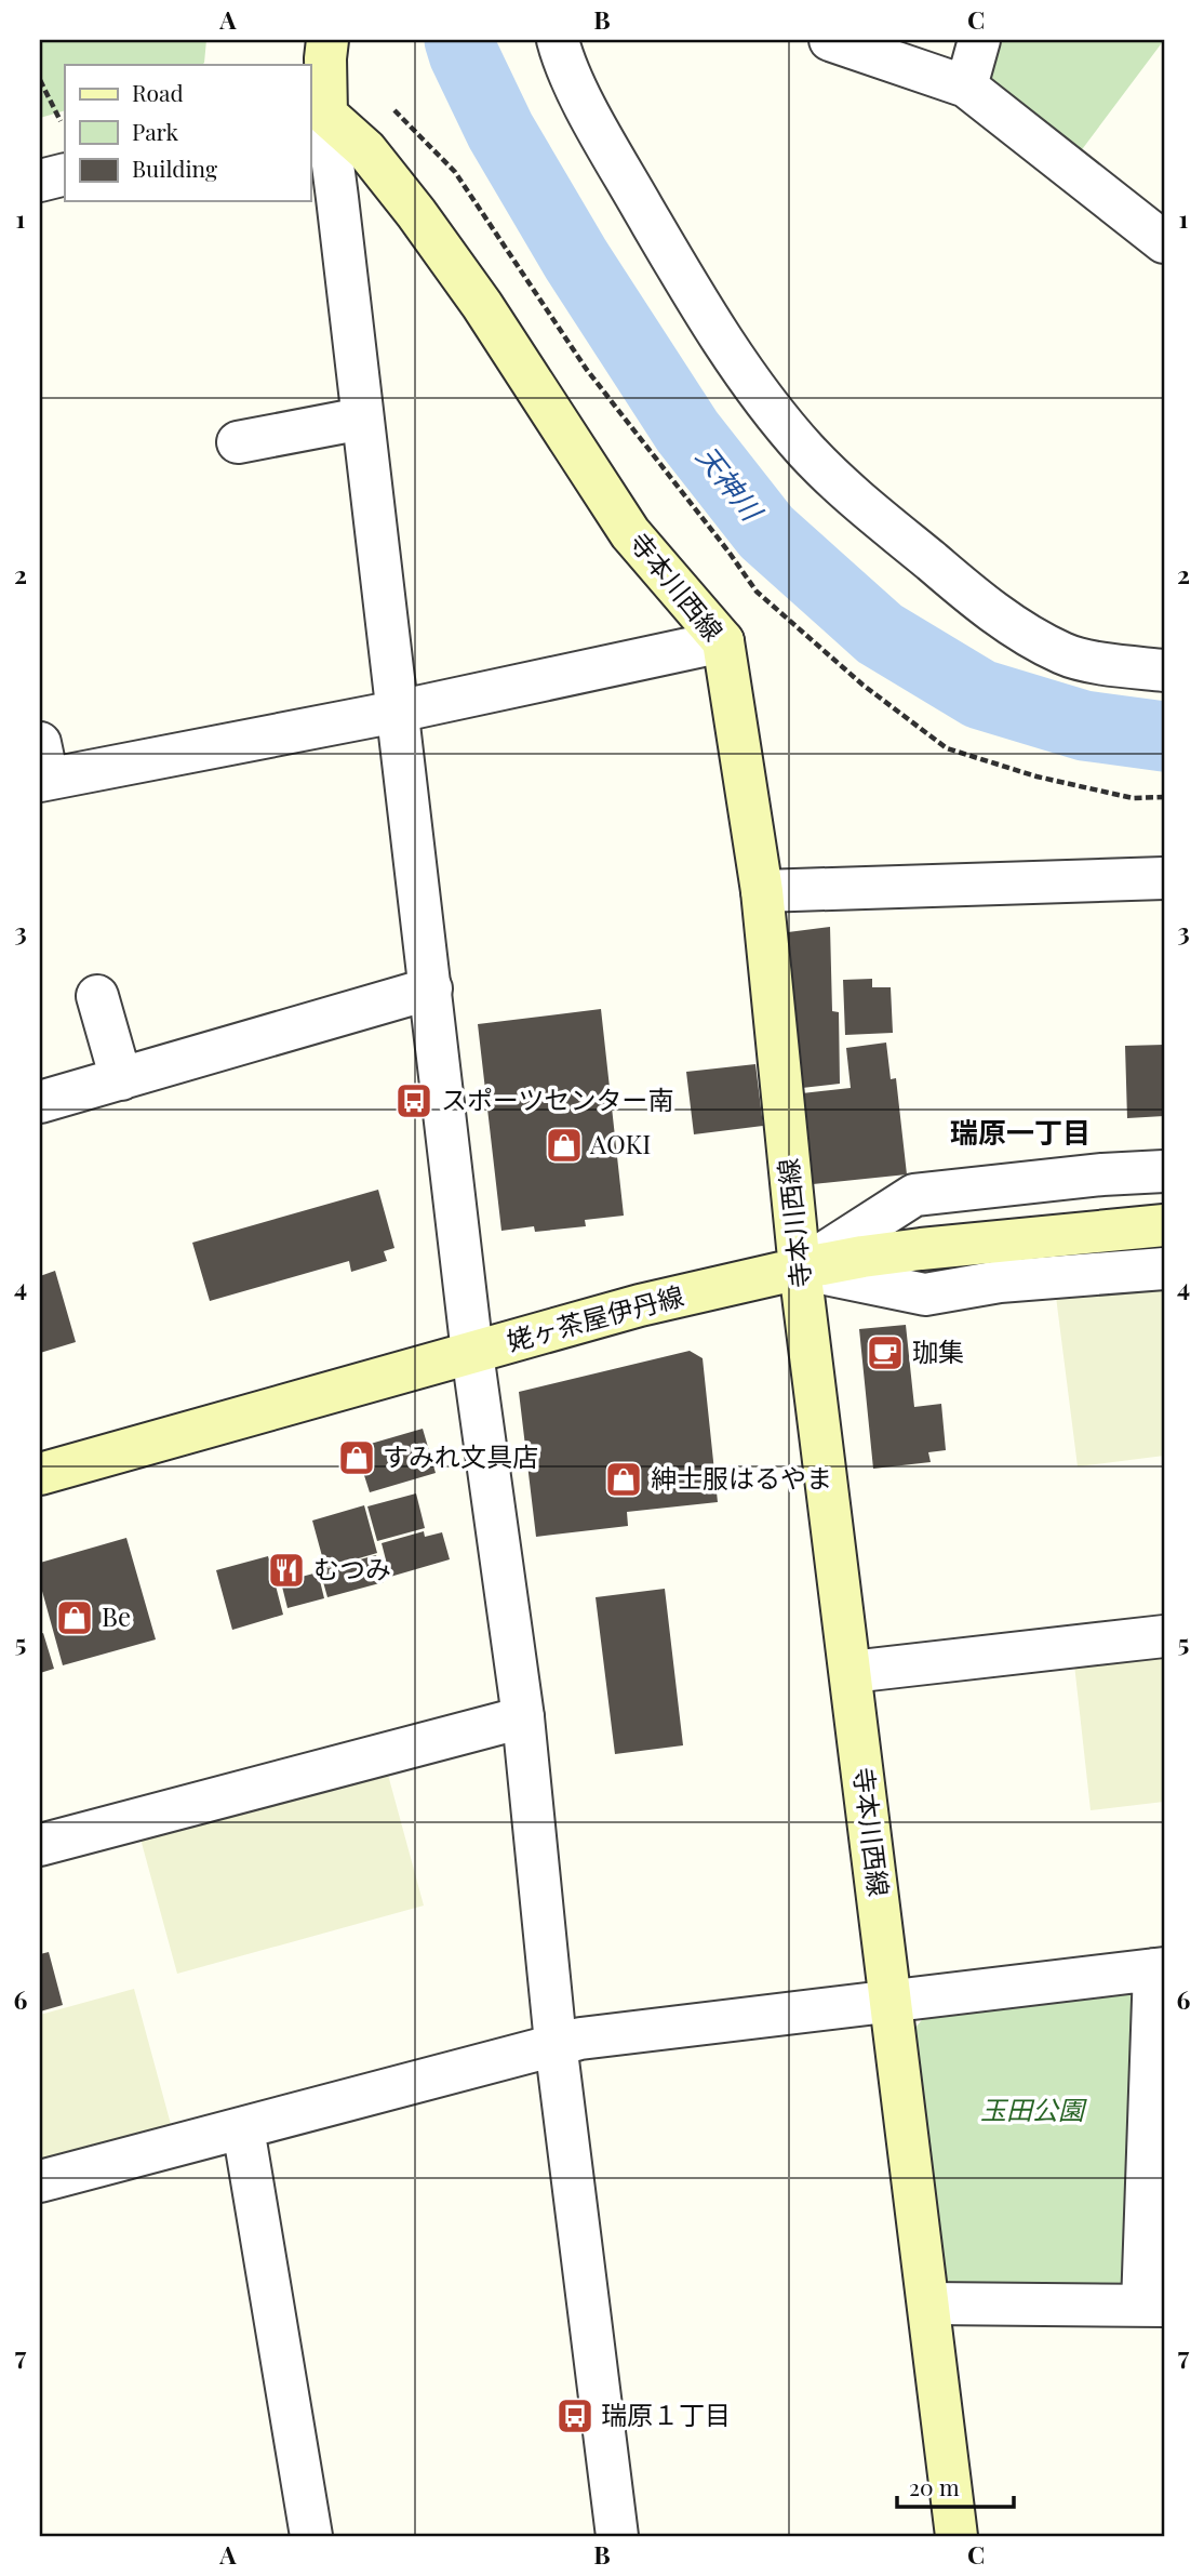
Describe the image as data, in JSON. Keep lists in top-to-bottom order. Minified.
{"streets":{"main road":["寺本川西線","姥ヶ茶屋伊丹線"]},"crossings":[["寺本川西線","姥ヶ茶屋伊丹線"]],"districts":["瑞原一丁目"],"water":["天神川"],"parks":["玉田公園"],"places":{"bus stop":["スポーツセンター南","瑞原１丁目"],"shop":["AOKI","すみれ文具店","紳士服はるやま","Be"],"cafe":["珈集"],"restaurant":["むつみ"]},"legend":["Road","Park","Building"],"scale_bar":"20 m","grid":{"columns":["A","B","C"],"rows":["1","2","3","4","5","6","7"]}}
